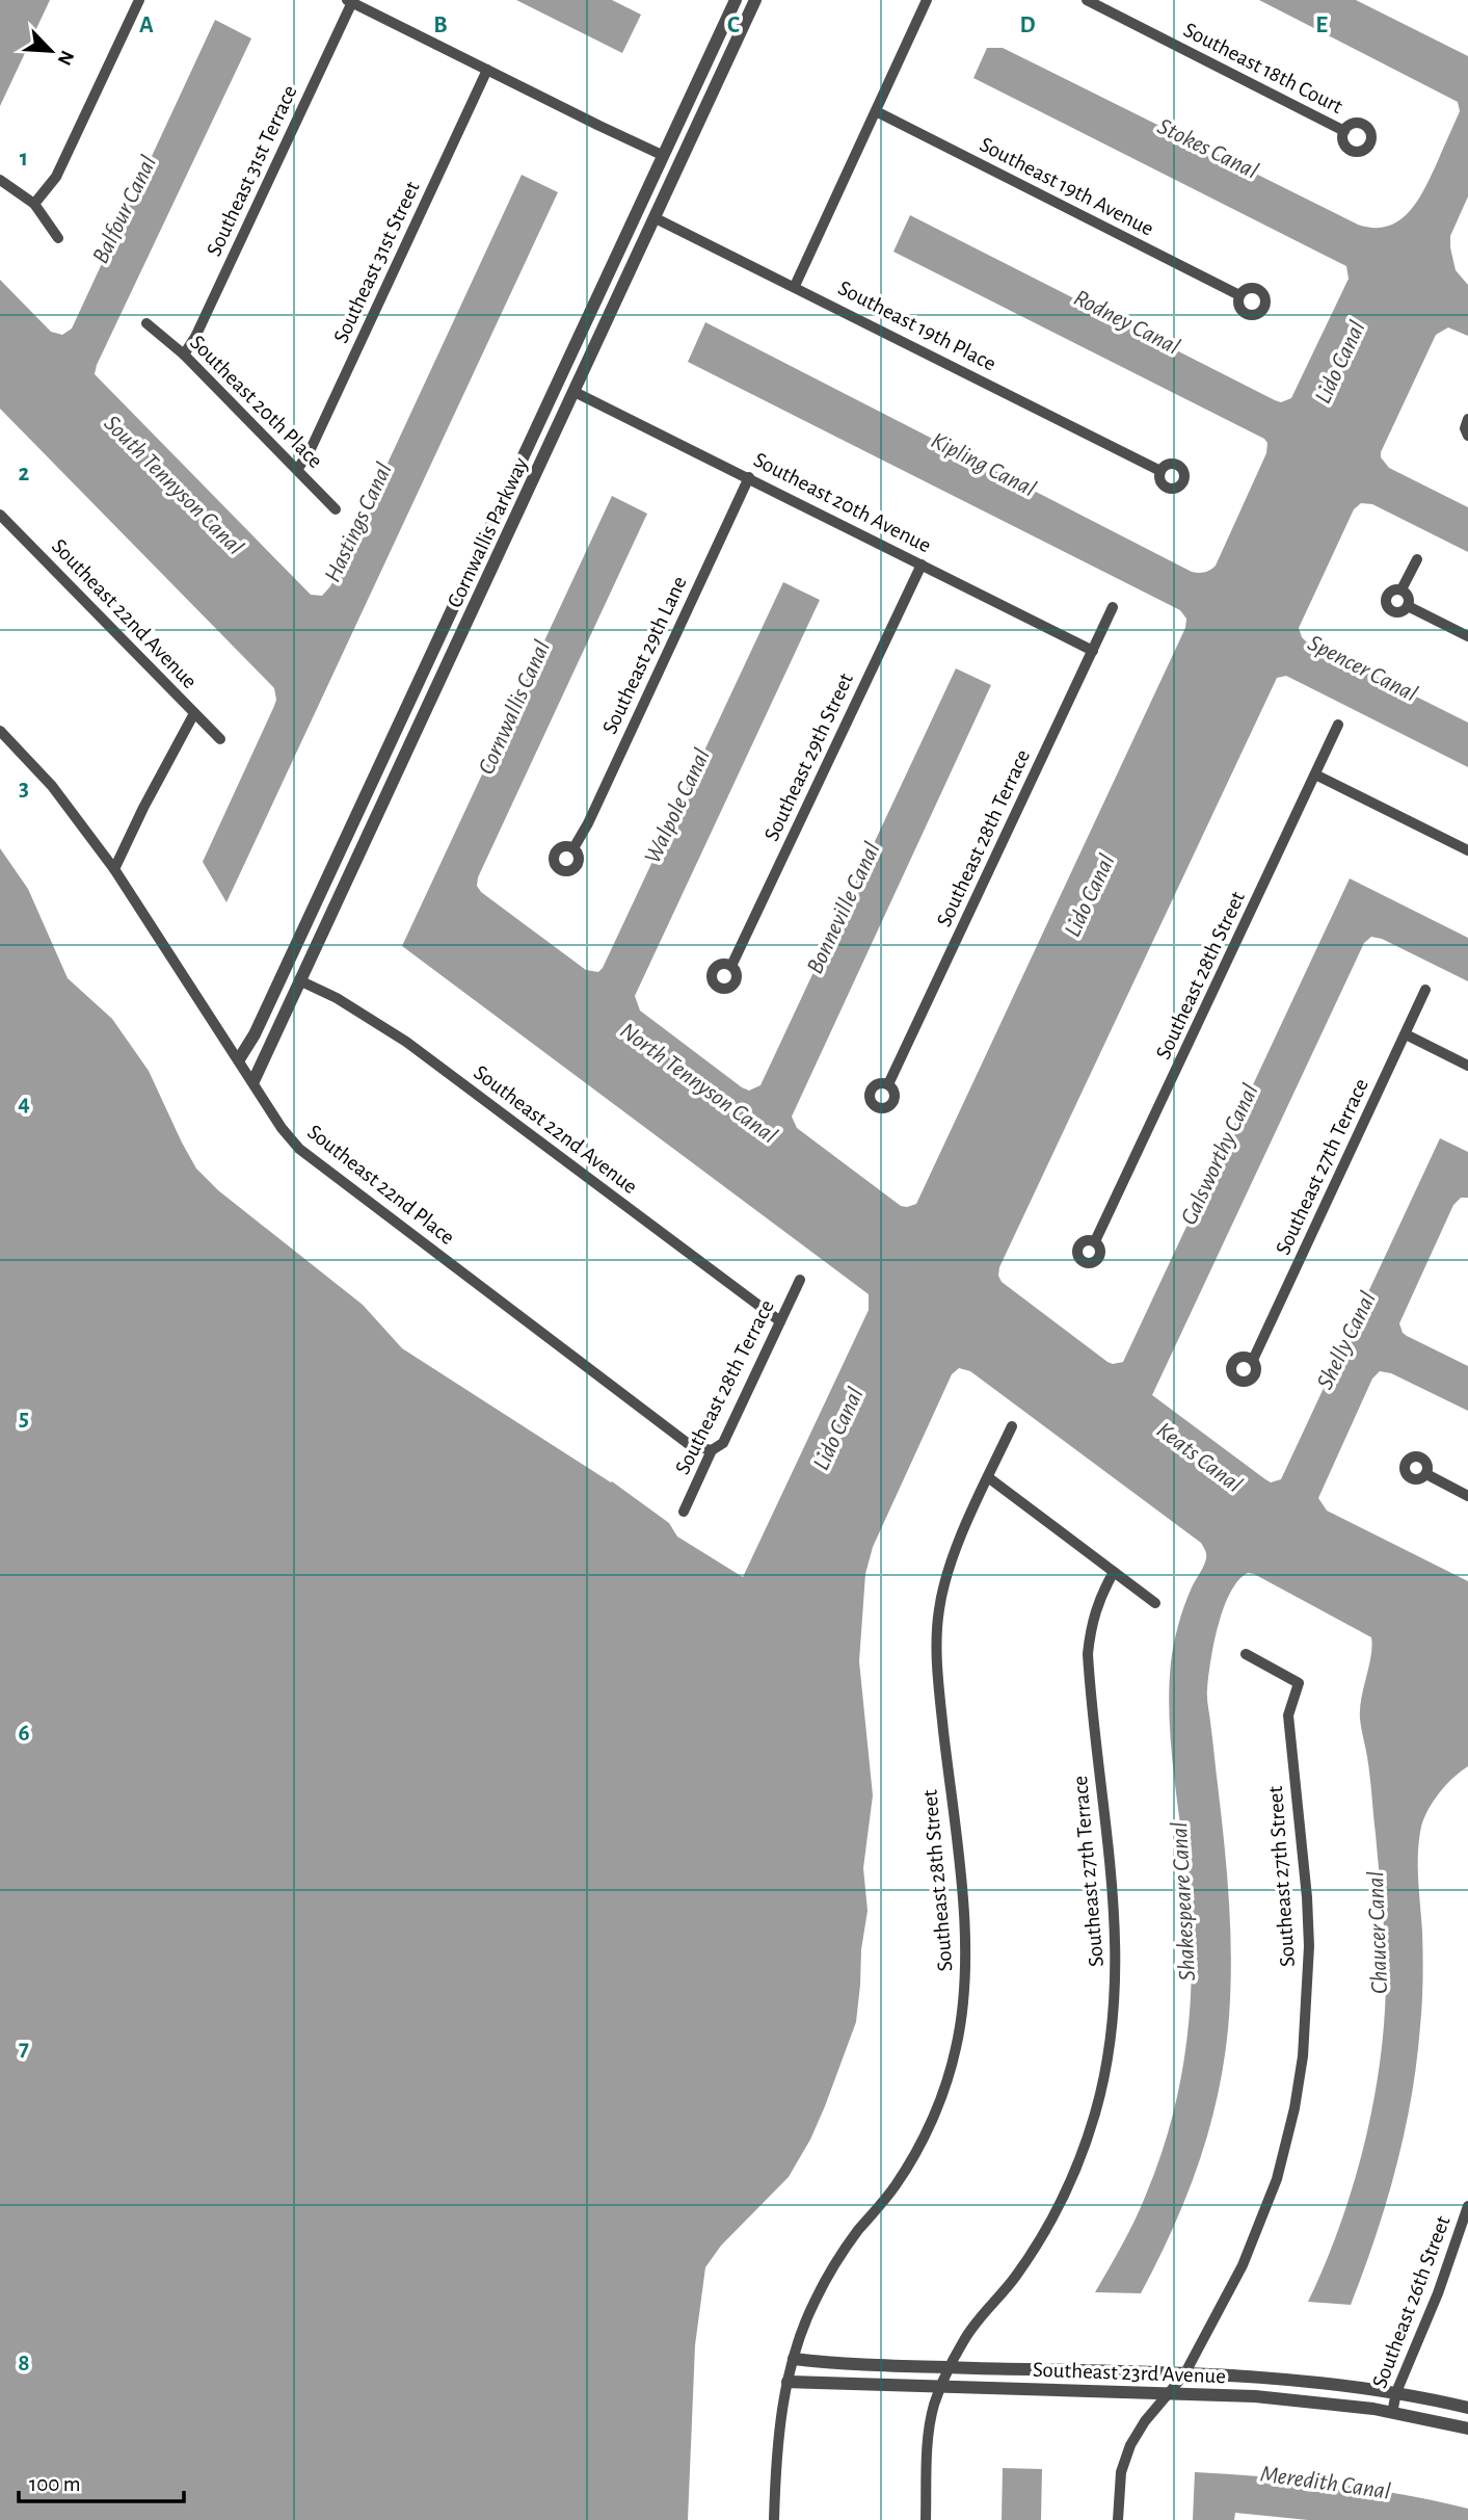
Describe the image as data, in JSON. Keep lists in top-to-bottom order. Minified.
{"streets":{"street":["Southeast 18th Court","Southeast 31st Terrace","Southeast 19th Avenue","Southeast 31st Street","Southeast 19th Place","Southeast 20th Place","Southeast 20th Avenue","Cornwallis Parkway","Southeast 22nd Avenue","Southeast 29th Lane","Southeast 29th Street","Southeast 28th Terrace","Southeast 28th Street","Southeast 27th Terrace","Southeast 22nd Place","Southeast 27th Street","Southeast 26th Street","Southeast 23rd Avenue"]},"crossings":[["Southeast 31st Terrace","Southeast 20th Place"],["Southeast 31st Street","Southeast 20th Place"],["Southeast 19th Place","Cornwallis Parkway"],["Southeast 20th Avenue","Cornwallis Parkway"],["Southeast 20th Avenue","Southeast 29th Lane"],["Southeast 20th Avenue","Southeast 29th Street"],["Southeast 20th Avenue","Southeast 28th Terrace"],["Cornwallis Parkway","Southeast 22nd Avenue"],["Cornwallis Parkway","Southeast 22nd Place"],["Southeast 22nd Avenue","Southeast 28th Terrace"],["Southeast 28th Terrace","Southeast 22nd Place"],["Southeast 28th Street","Southeast 23rd Avenue"],["Southeast 27th Terrace","Southeast 23rd Avenue"],["Southeast 27th Street","Southeast 23rd Avenue"],["Southeast 26th Street","Southeast 23rd Avenue"]],"water":["Stokes Canal","Balfour Canal","Rodney Canal","Lido Canal","Kipling Canal","South Tennyson Canal","Hastings Canal","Spencer Canal","Cornwallis Canal","Walpole Canal","Bonneville Canal","North Tennyson Canal","Galsworthy Canal","Shelly Canal","Keats Canal","Shakespeare Canal","Chaucer Canal","Meredith Canal"],"scale_bar":"100 m","north":"bottom right","grid":{"columns":["A","B","C","D","E"],"rows":["1","2","3","4","5","6","7","8"]}}
